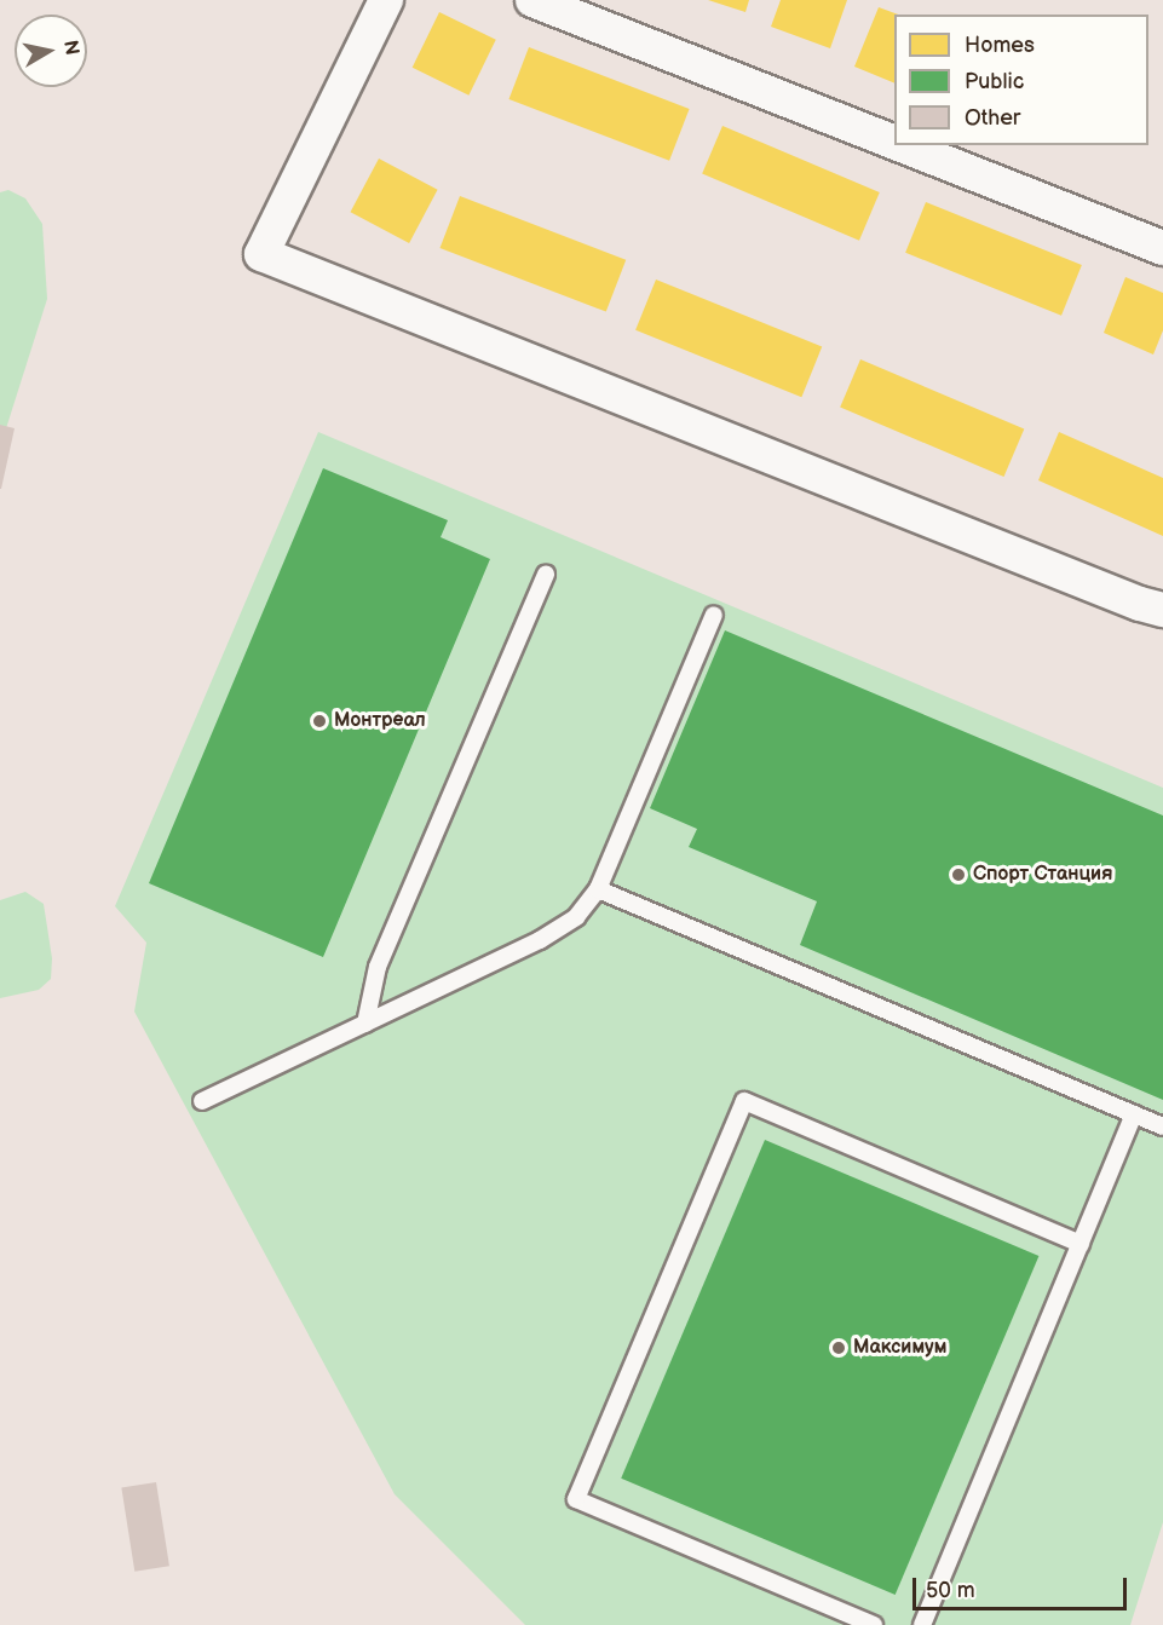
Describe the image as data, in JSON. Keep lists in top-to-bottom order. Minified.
{"places":["Монтреал","Спорт Станция","Максимум"],"legend":["Homes","Public","Other"],"scale_bar":"50 m","north":"right"}
